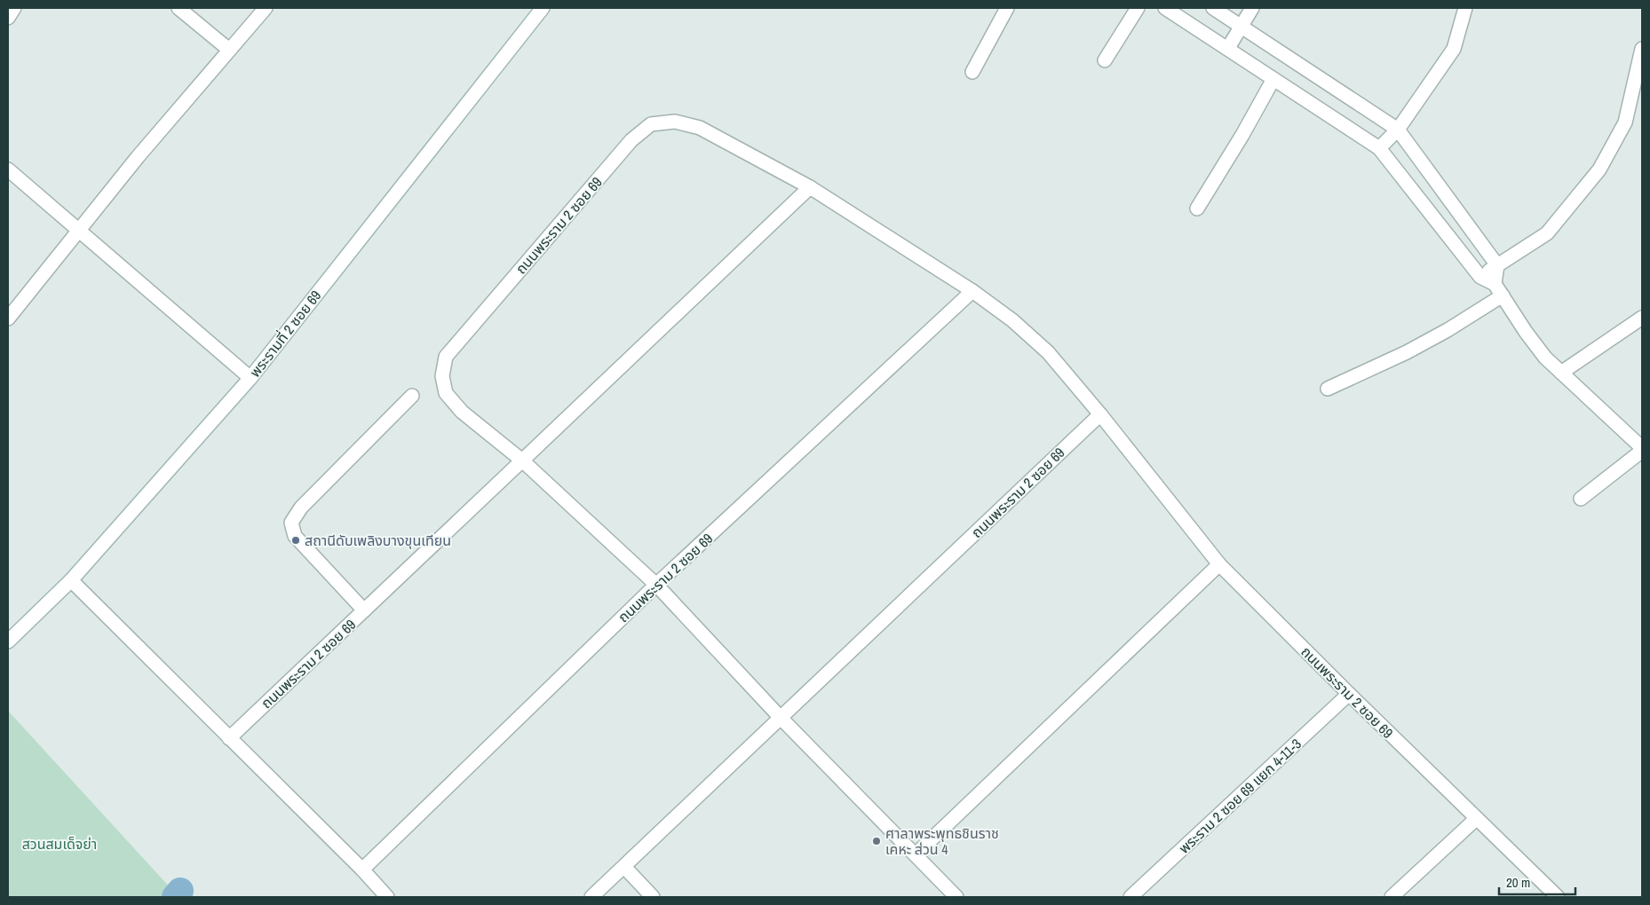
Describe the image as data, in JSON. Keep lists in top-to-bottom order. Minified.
{"streets":{"street":["ถนนพระราม 2 ซอย 69","พระรามที่ 2 ซอย 69","พระราม 2 ซอย 69 แยก 4-11-3"]},"crossings":[["ถนนพระราม 2 ซอย 69","พระราม 2 ซอย 69 แยก 4-11-3"]],"parks":["สวนสมเด็จย่า"],"places":["สถานีดับเพลิงบางขุนเทียน","ศาลาพระพุทธชินราช เคหะ ส่วน 4"],"scale_bar":"20 m"}
